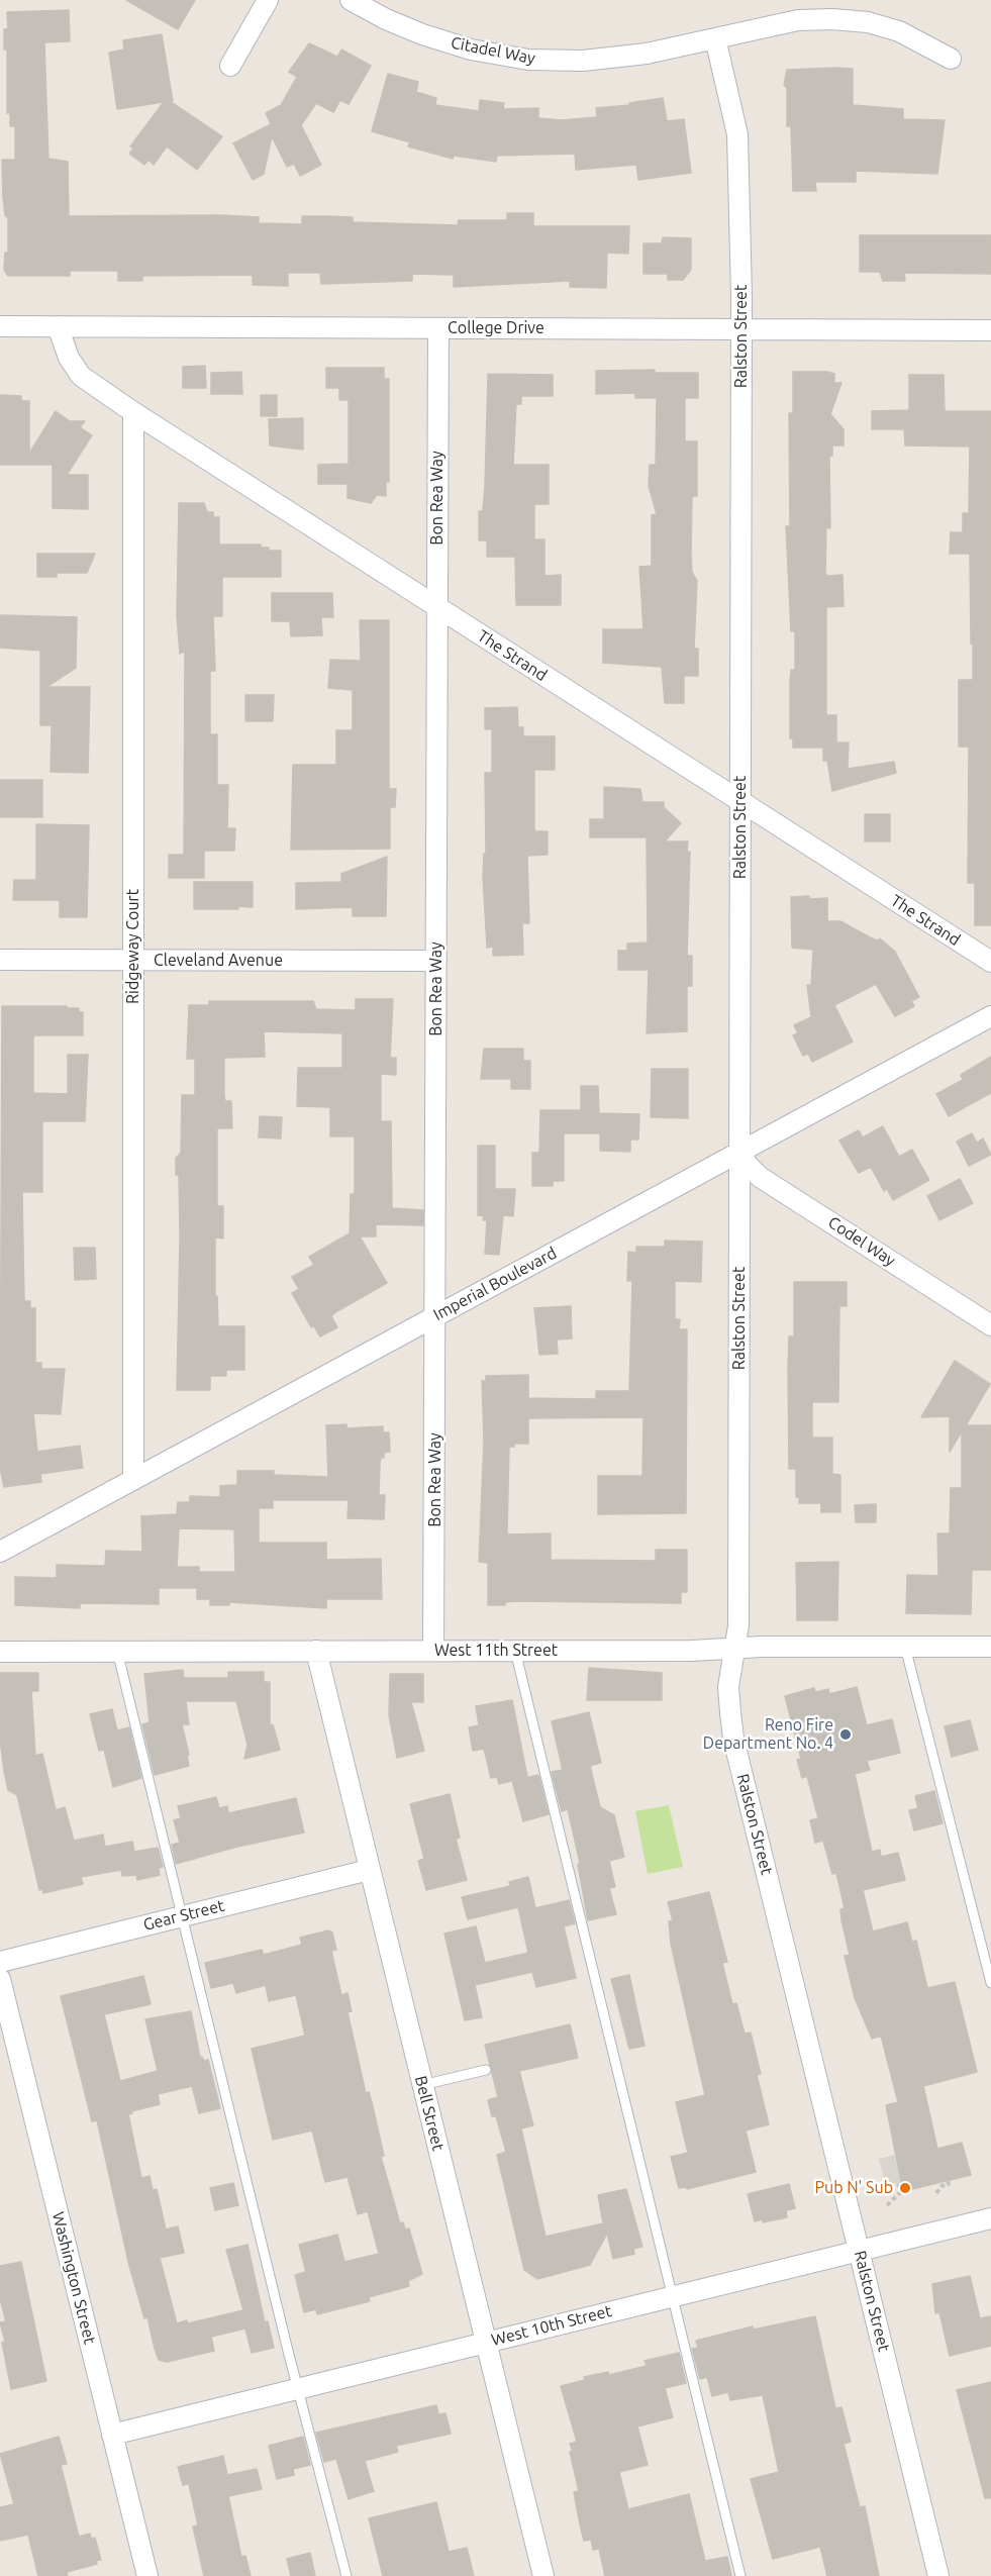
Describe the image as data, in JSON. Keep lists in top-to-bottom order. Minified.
{"streets":{"street":["Citadel Way","College Drive","Ralston Street","Bon Rea Way","The Strand","Ridgeway Court","Cleveland Avenue","Codel Way","Imperial Boulevard","West 11th Street","Gear Street","Bell Street","Washington Street","West 10th Street"]},"crossings":[["Citadel Way","Ralston Street"],["College Drive","Ralston Street"],["College Drive","Bon Rea Way"],["College Drive","The Strand"],["Ralston Street","The Strand"],["Ralston Street","Codel Way"],["Ralston Street","Imperial Boulevard"],["Ralston Street","West 11th Street"],["Ralston Street","West 10th Street"],["Bon Rea Way","The Strand"],["Bon Rea Way","Cleveland Avenue"],["Bon Rea Way","Imperial Boulevard"],["Bon Rea Way","West 11th Street"],["The Strand","Ridgeway Court"],["Ridgeway Court","Cleveland Avenue"],["Ridgeway Court","Imperial Boulevard"],["Codel Way","Imperial Boulevard"],["West 11th Street","Bell Street"],["Gear Street","Bell Street"],["Bell Street","West 10th Street"],["Washington Street","West 10th Street"]],"places":["Reno Fire Department No. 4","Pub N' Sub"]}
